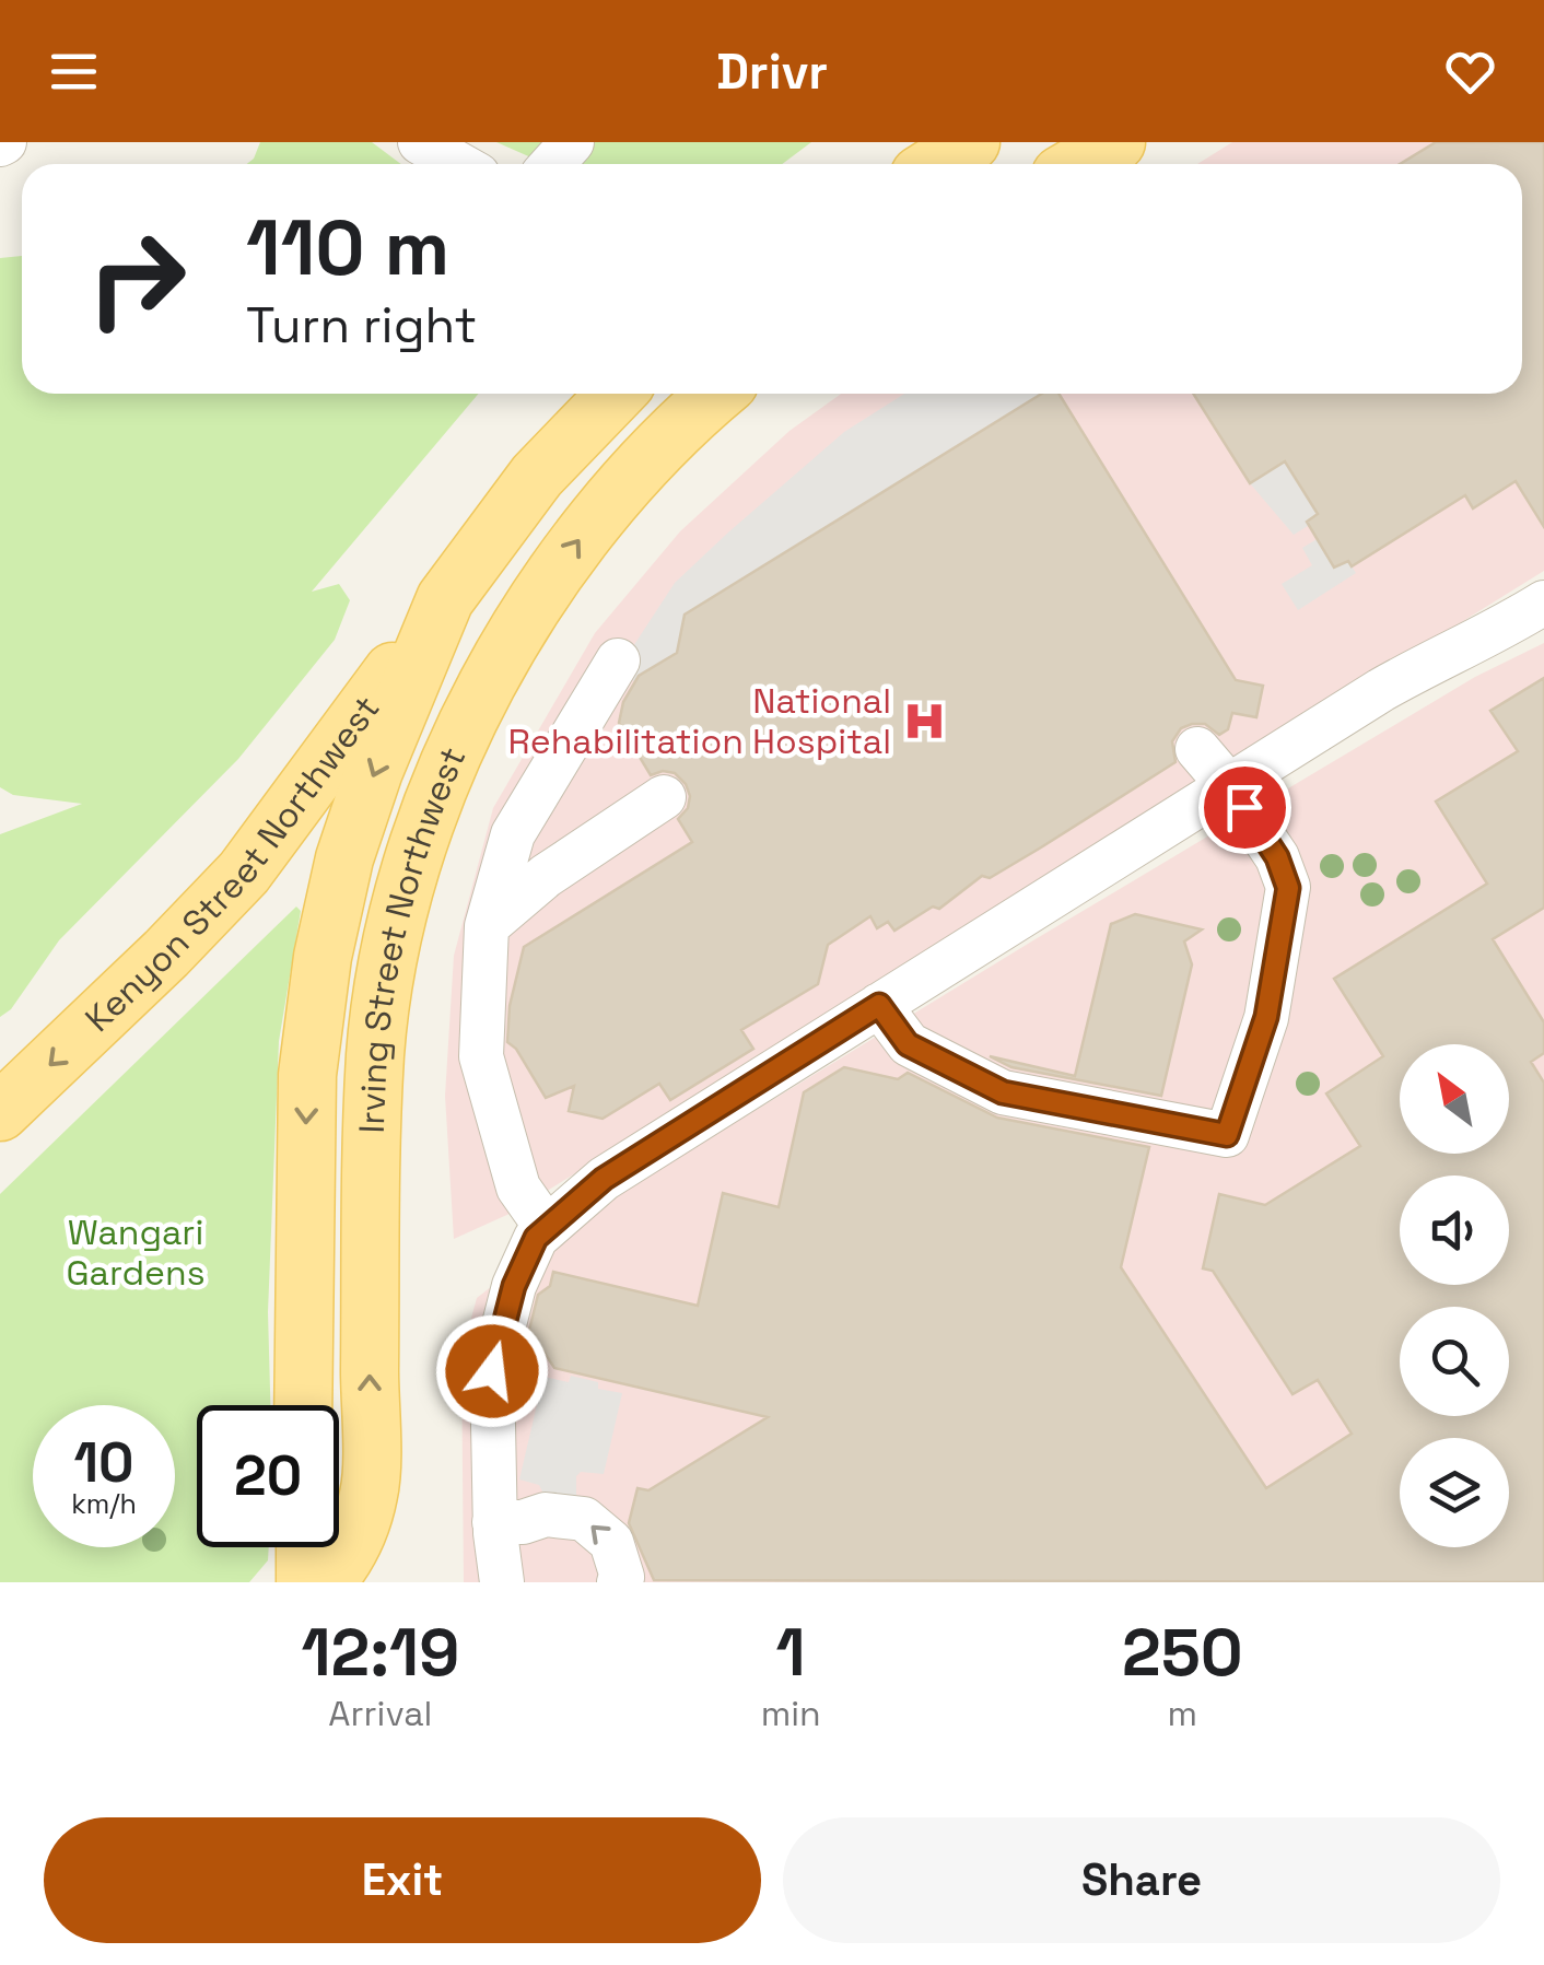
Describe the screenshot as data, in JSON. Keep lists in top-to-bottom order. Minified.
{"streets":{"main road":["Kenyon Street Northwest","Irving Street Northwest"]},"crossings":[["Kenyon Street Northwest","Irving Street Northwest"]],"one_way":["Kenyon Street Northwest"],"parks":["Wangari Gardens"],"places":{"hospital":["National Rehabilitation Hospital"]},"north":"top left","page":{"header":"Drivr","turn":["110 m","Turn right"],"speed":"10 km/h","limit":"20","eta":["12:19","Arrival","1","min","250","m"],"buttons":["Exit","Share"]}}
